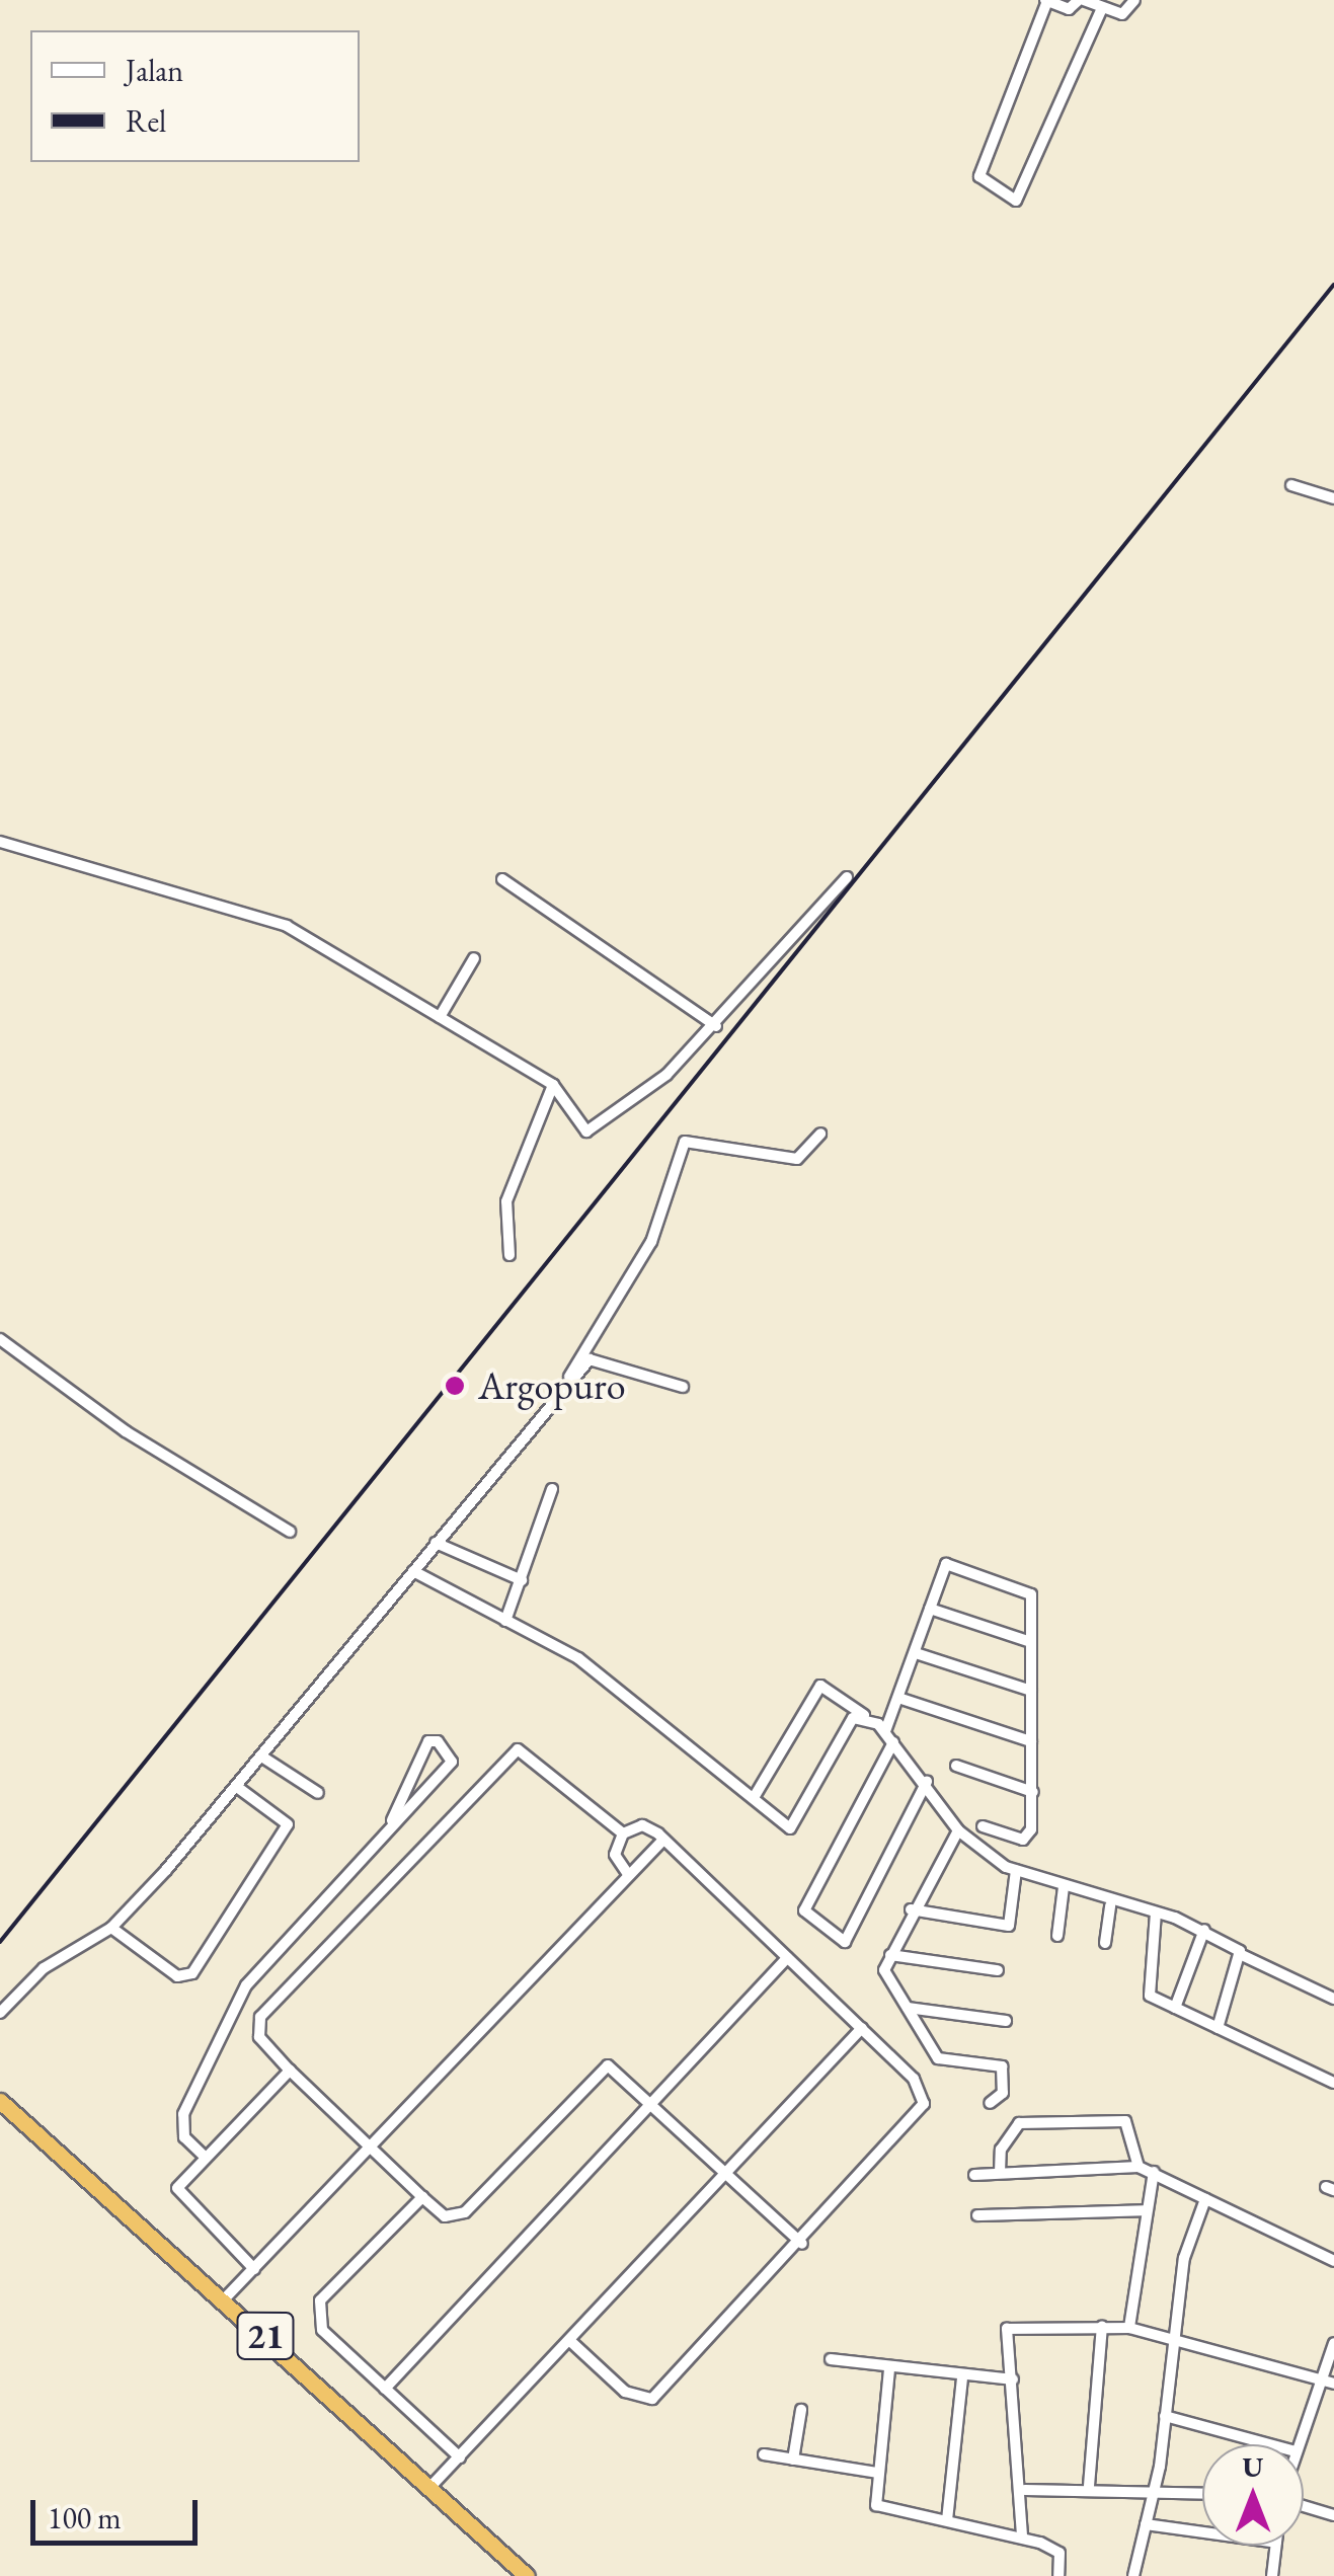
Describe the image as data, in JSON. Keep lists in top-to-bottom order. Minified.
{"streets":{"highway":["21"]},"places":["Argopuro"],"legend":["Jalan","Rel"],"scale_bar":"100 m","north":"top"}
